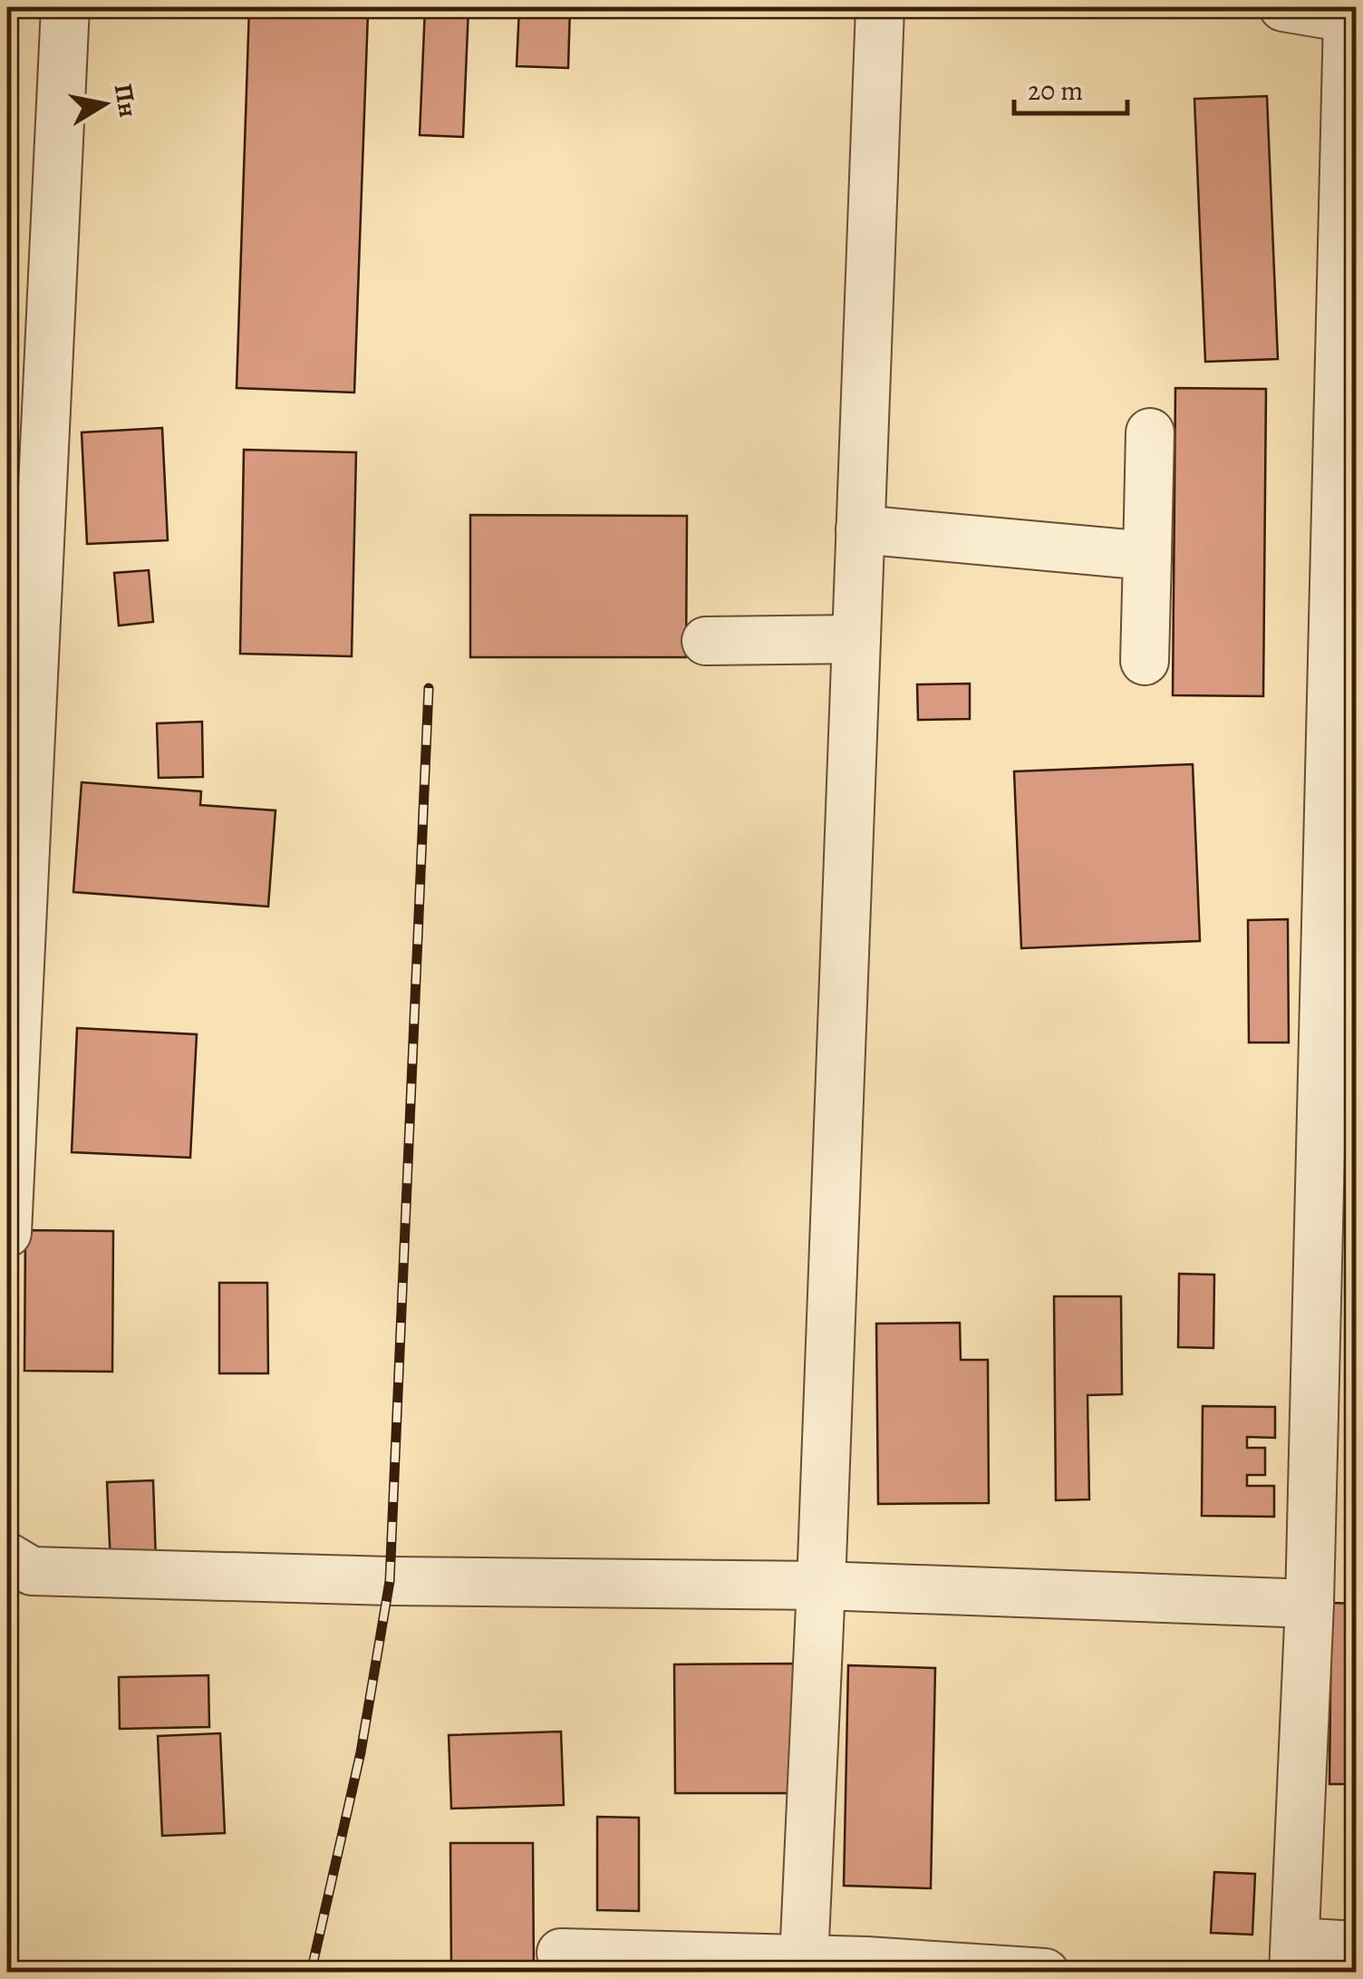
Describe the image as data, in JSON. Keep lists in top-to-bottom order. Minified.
{"scale_bar":"20 m","north":"right"}
